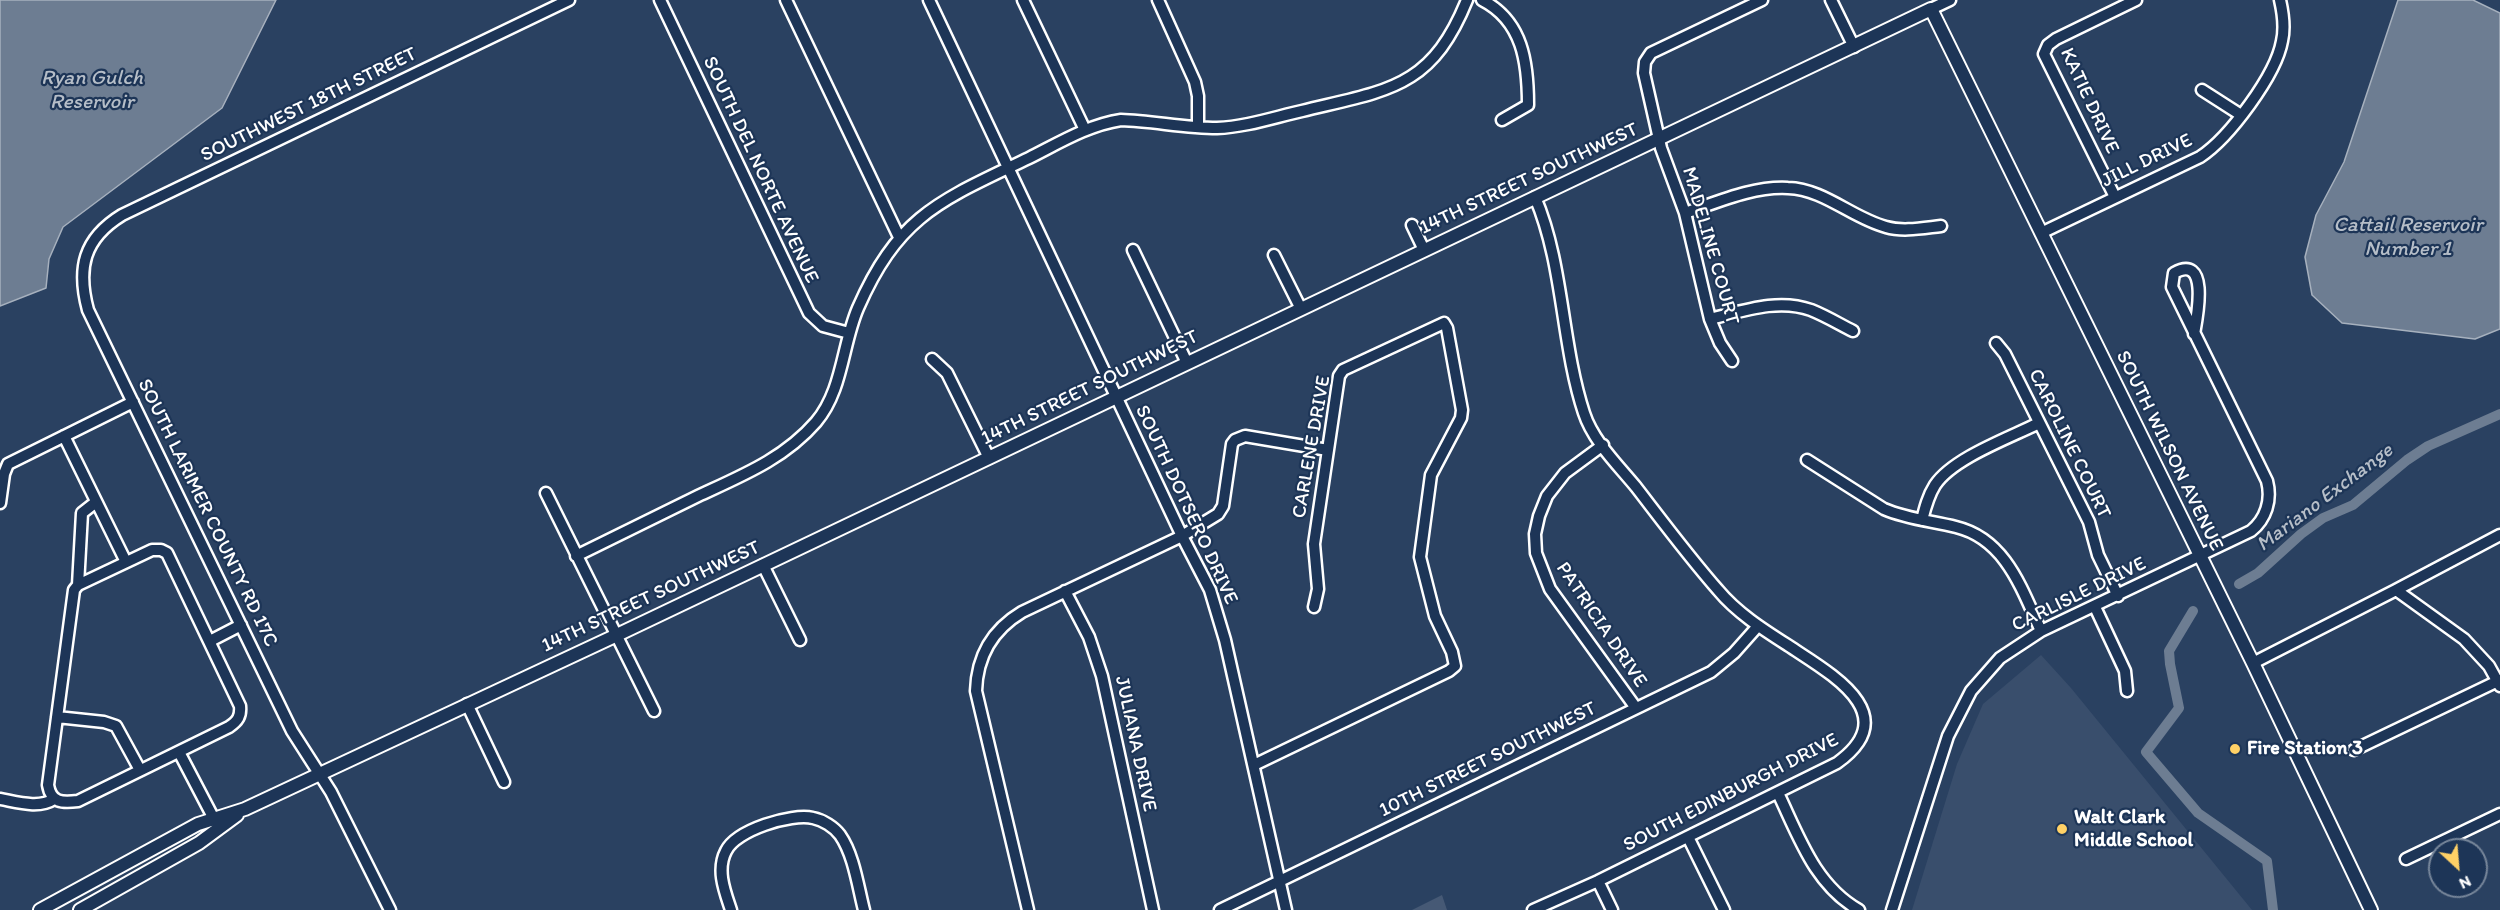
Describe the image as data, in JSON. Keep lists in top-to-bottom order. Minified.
{"streets":{"main road":["14TH STREET SOUTHWEST","SOUTH WILSON AVENUE"],"street":["KATIE DRIVE","SOUTHWEST 18TH STREET","JILL DRIVE","SOUTH DEL NORTE AVENUE","MADELINE COURT","CAROLINE COURT","CARLENE DRIVE","SOUTH DOTSERO DRIVE","SOUTH LARIMER COUNTY RD 17C","CARLISLE DRIVE","PATRICIA DRIVE","JULIANA DRIVE","10TH STREET SOUTHWEST","SOUTH EDINBURGH DRIVE"]},"crossings":[["KATIE DRIVE","JILL DRIVE"],["SOUTHWEST 18TH STREET","SOUTH LARIMER COUNTY RD 17C"],["JILL DRIVE","SOUTH WILSON AVENUE"],["14TH STREET SOUTHWEST","MADELINE COURT"],["14TH STREET SOUTHWEST","SOUTH WILSON AVENUE"],["14TH STREET SOUTHWEST","SOUTH DOTSERO DRIVE"],["14TH STREET SOUTHWEST","SOUTH LARIMER COUNTY RD 17C"],["14TH STREET SOUTHWEST","SOUTH EDINBURGH DRIVE"],["CAROLINE COURT","CARLISLE DRIVE"],["CARLENE DRIVE","SOUTH DOTSERO DRIVE"],["SOUTH WILSON AVENUE","CARLISLE DRIVE"],["SOUTH DOTSERO DRIVE","10TH STREET SOUTHWEST"],["PATRICIA DRIVE","10TH STREET SOUTHWEST"],["PATRICIA DRIVE","SOUTH EDINBURGH DRIVE"],["10TH STREET SOUTHWEST","SOUTH EDINBURGH DRIVE"]],"water":["Ryan Gulch Reservoir","Cattail Reservoir Number 1","Mariano Exchange"],"places":["Fire Station 3","Walt Clark Middle School"],"north":"bottom right"}
